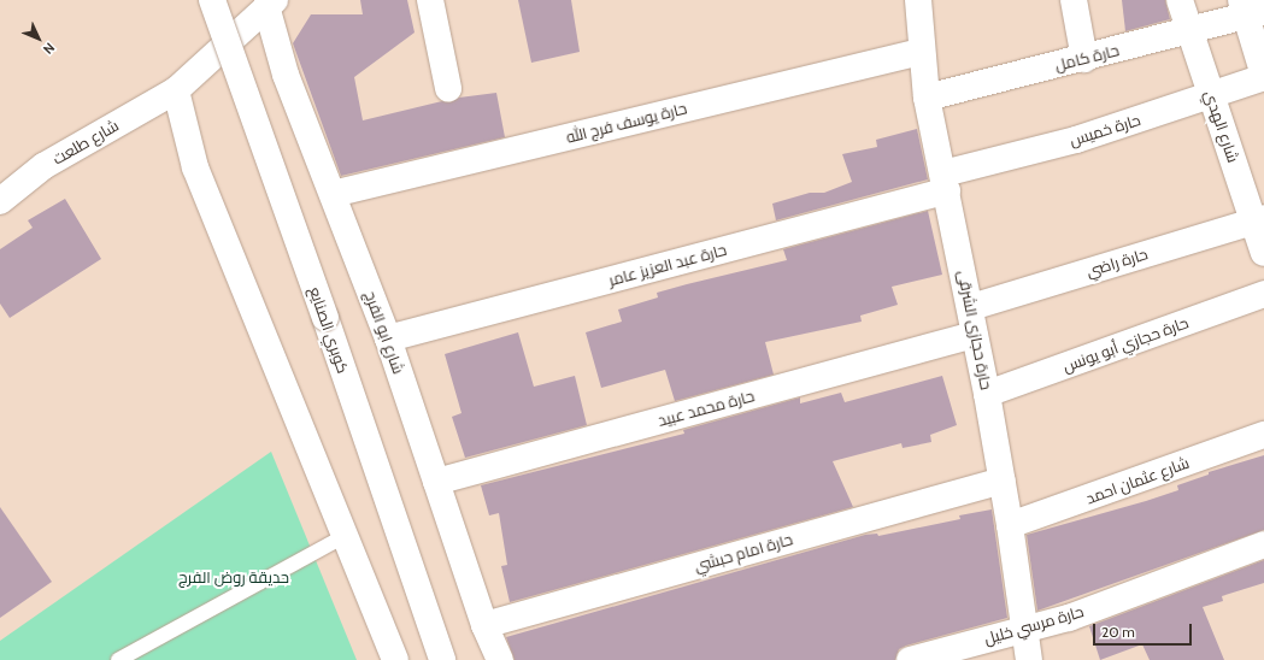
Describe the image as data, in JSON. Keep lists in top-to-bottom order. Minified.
{"streets":{"street":["حارة كامل","حارة يوسف فرج الله","شارع الهدي","حارة خميس","شارع طلعت","حارة راضي","حارة عبد العزيز عامر","كوبري الصنايع","حارة حجازى الشرقى","شارع ابو الفرج","حارة حجازي أبو يونس","حارة محمد عبيد","شارع عثمان احمد","حارة امام حبشي","حارة مرسي خليل"]},"crossings":[["حارة كامل","شارع الهدي"],["حارة كامل","حارة حجازى الشرقى"],["حارة يوسف فرج الله","حارة حجازى الشرقى"],["حارة يوسف فرج الله","شارع ابو الفرج"],["شارع الهدي","حارة خميس"],["شارع الهدي","حارة راضي"],["حارة خميس","حارة عبد العزيز عامر"],["حارة خميس","حارة حجازى الشرقى"],["شارع طلعت","شارع ابو الفرج"],["حارة راضي","حارة حجازى الشرقى"],["حارة عبد العزيز عامر","حارة حجازى الشرقى"],["حارة عبد العزيز عامر","شارع ابو الفرج"],["حارة حجازى الشرقى","حارة حجازي أبو يونس"],["حارة حجازى الشرقى","حارة محمد عبيد"],["حارة حجازى الشرقى","شارع عثمان احمد"],["حارة حجازى الشرقى","حارة امام حبشي"],["حارة حجازى الشرقى","حارة مرسي خليل"],["شارع ابو الفرج","حارة محمد عبيد"],["شارع ابو الفرج","حارة امام حبشي"]],"parks":["حديقة روض الفرج"],"scale_bar":"20 m","north":"bottom right"}
